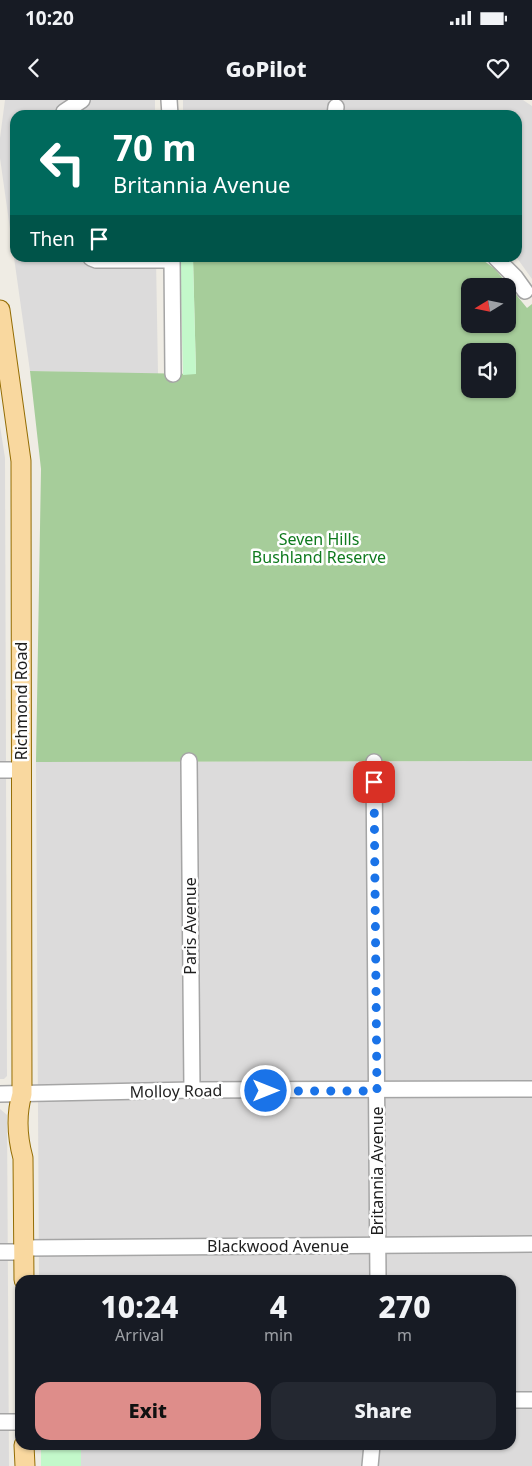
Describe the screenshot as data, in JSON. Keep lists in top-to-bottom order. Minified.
{"streets":{"main road":["Richmond Road"],"street":["Paris Avenue","Molloy Road","Britannia Avenue","Blackwood Avenue"]},"crossings":[["Richmond Road","Molloy Road"],["Richmond Road","Blackwood Avenue"],["Paris Avenue","Molloy Road"],["Molloy Road","Britannia Avenue"],["Britannia Avenue","Blackwood Avenue"]],"parks":["Seven Hills Bushland Reserve"],"north":"left","page":{"status":"10:20","header":"GoPilot","turn":["70 m","Britannia Avenue"],"then":"Then","eta":["10:24","Arrival","4","min","270","m"],"buttons":["Exit","Share"]}}
